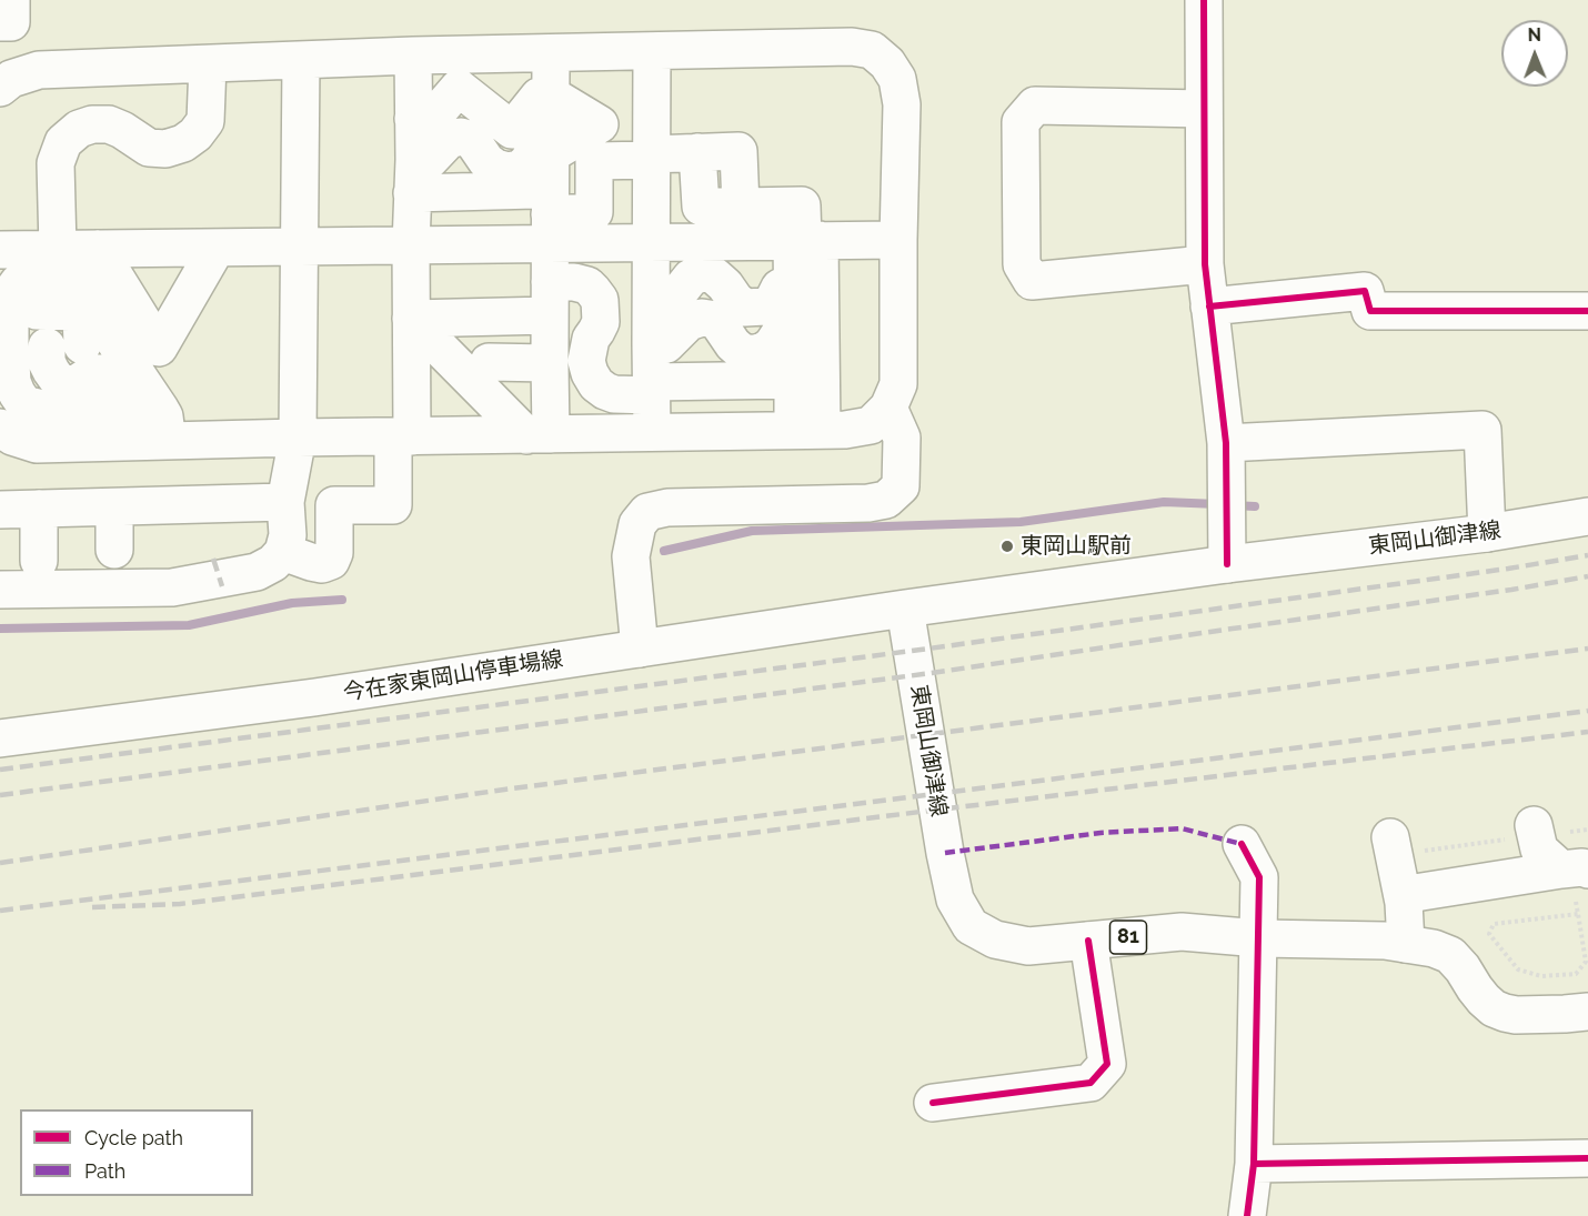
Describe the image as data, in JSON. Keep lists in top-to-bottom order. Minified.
{"streets":{"street":["東岡山御津線","今在家東岡山停車場線","81"]},"crossings":[["東岡山御津線","今在家東岡山停車場線"]],"places":["東岡山駅前"],"legend":["Cycle path","Path"],"north":"top"}
